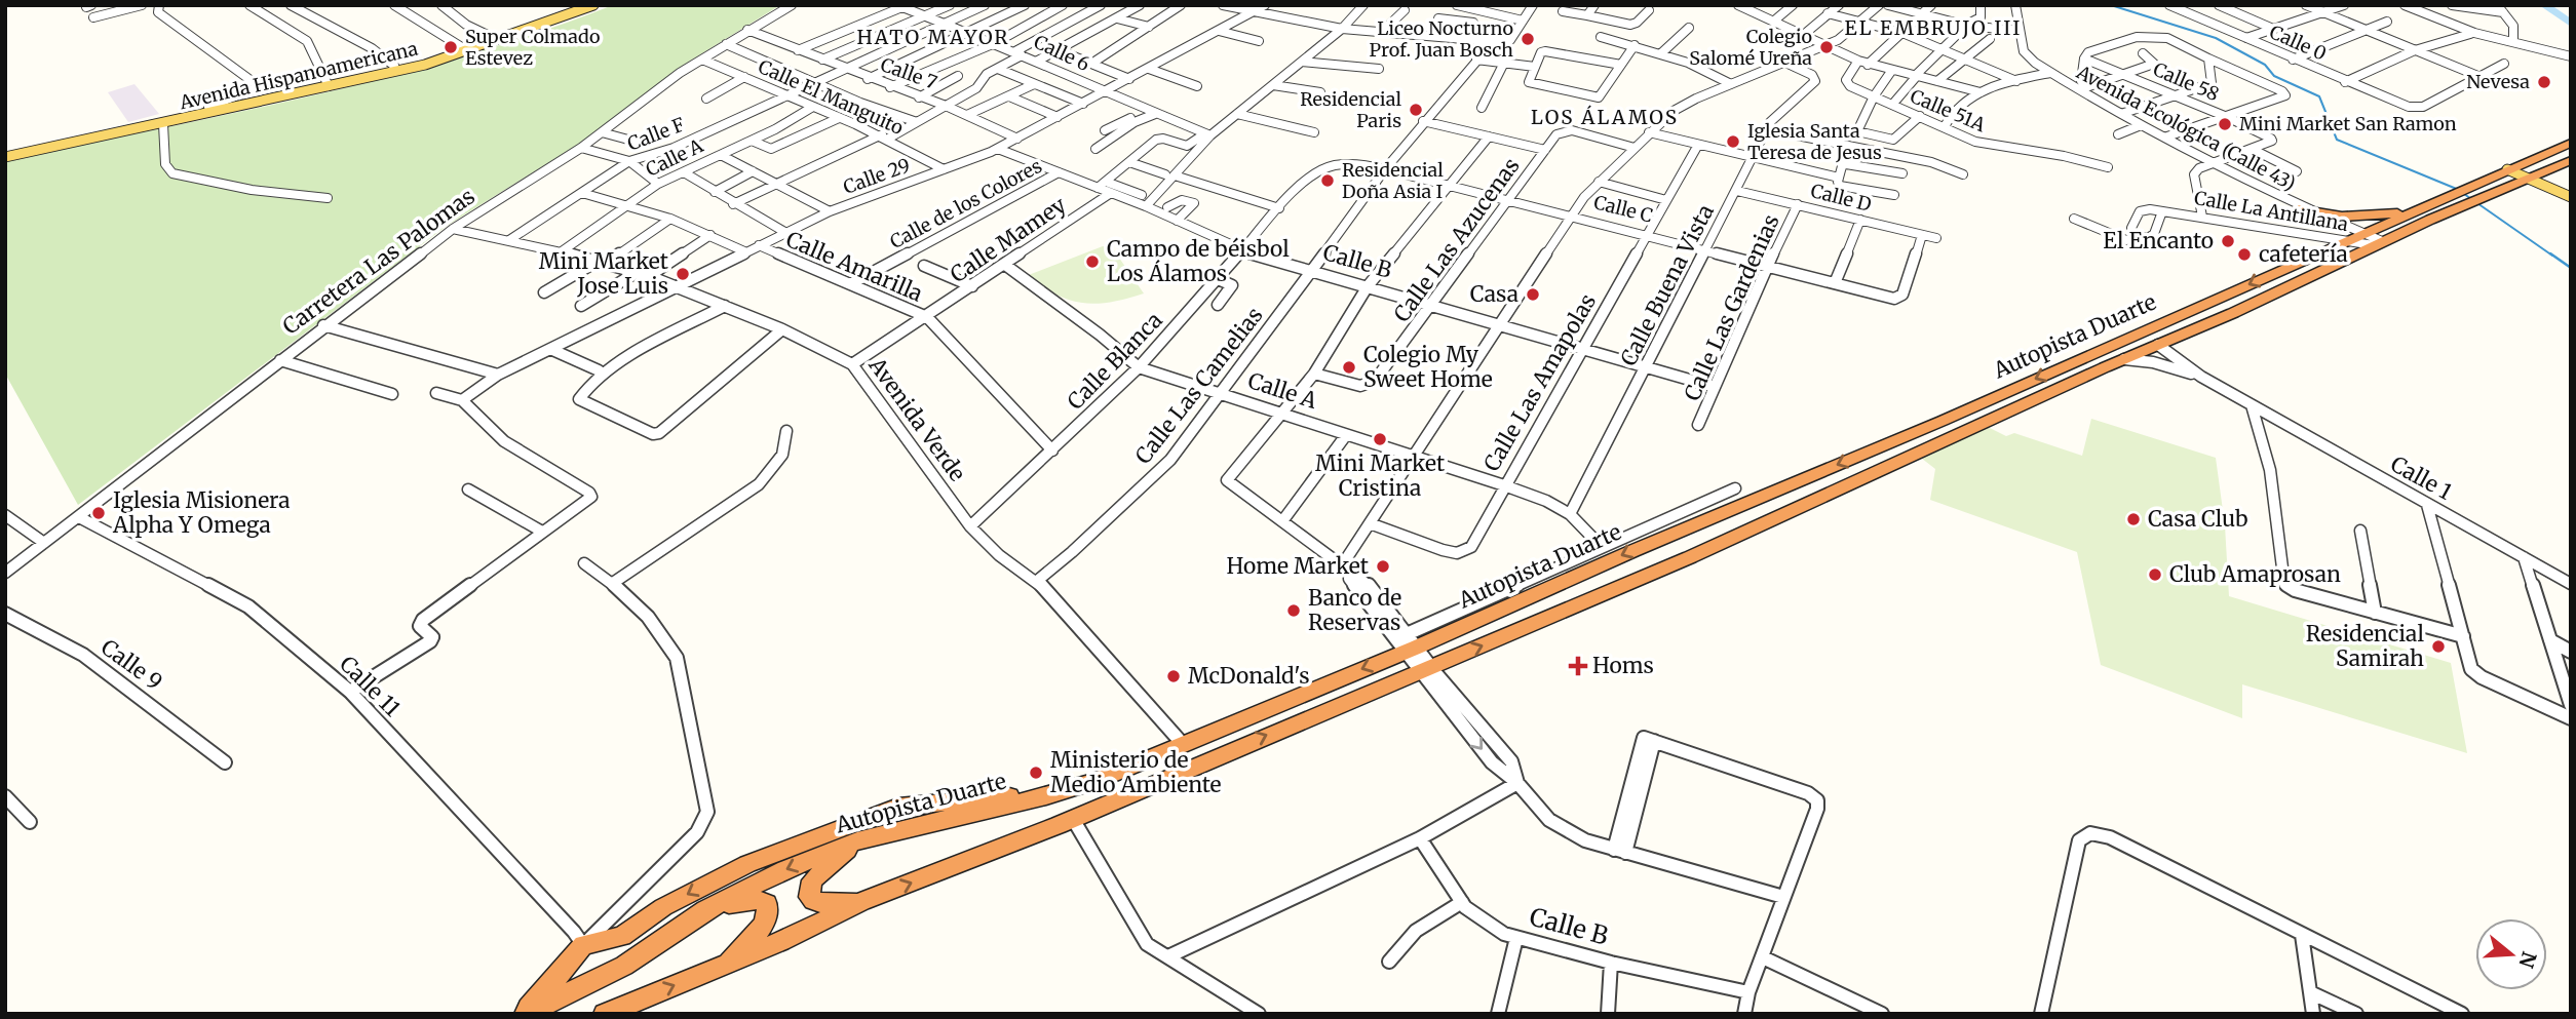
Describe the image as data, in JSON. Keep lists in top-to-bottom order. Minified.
{"streets":{"highway":["Autopista Duarte"],"main road":["Avenida Hispanoamericana"],"street":["Calle 0","Calle 6","Calle 7","Calle 58","Calle El Manguito","Calle 51A","Avenida Ecológica (Calle 43)","Calle F","Calle A","Calle 29","Calle D","Calle de los Colores","Calle C","Calle La Antillana","Calle Mamey","Calle Las Azucenas","Carretera Las Palomas","Calle B","Calle Amarilla","Calle Buena Vista","Calle Las Gardenias","Calle Blanca","Calle Las Amapolas","Calle Las Camelias","Avenida Verde","Calle 1","Calle 9","Calle 11"]},"crossings":[["Calle 6","Calle F"],["Calle 6","Calle 29"],["Calle 7","Calle F"],["Calle 7","Calle 29"],["Calle 7","Carretera Las Palomas"],["Calle El Manguito","Calle F"],["Calle El Manguito","Calle A"],["Calle El Manguito","Calle 29"],["Calle El Manguito","Carretera Las Palomas"],["Avenida Ecológica (Calle 43)","Autopista Duarte"],["Calle F","Avenida Verde"],["Calle A","Calle Mamey"],["Calle A","Calle Buena Vista"],["Calle A","Calle Blanca"],["Calle A","Calle Las Amapolas"],["Calle A","Calle Las Camelias"],["Calle A","Avenida Verde"],["Calle 29","Calle B"],["Calle 29","Calle Amarilla"],["Calle 29","Avenida Verde"],["Calle D","Calle C"],["Calle D","Calle Buena Vista"],["Calle D","Calle Las Gardenias"],["Calle de los Colores","Calle B"],["Calle de los Colores","Calle Amarilla"],["Calle C","Calle Las Azucenas"],["Calle C","Calle Buena Vista"],["Calle C","Calle Las Gardenias"],["Calle C","Calle Blanca"],["Calle C","Calle Las Amapolas"],["Calle C","Calle Las Camelias"],["Calle La Antillana","Autopista Duarte"],["Calle Mamey","Calle B"],["Calle Mamey","Calle Amarilla"],["Calle Mamey","Avenida Verde"],["Calle Las Azucenas","Calle B"],["Carretera Las Palomas","Avenida Verde"],["Carretera Las Palomas","Calle 11"],["Calle B","Calle Buena Vista"],["Calle B","Calle Las Gardenias"],["Calle B","Calle Blanca"],["Calle B","Calle Las Amapolas"],["Calle B","Calle Las Camelias"],["Calle Amarilla","Calle Blanca"],["Autopista Duarte","Avenida Verde"],["Calle Blanca","Calle Las Camelias"],["Calle Blanca","Avenida Verde"],["Calle Las Camelias","Avenida Verde"]],"districts":["EL EMBRUJO III","HATO MAYOR","LOS ÁLAMOS"],"places":{"other":["Liceo Nocturno Prof. Juan Bosch","Super Colmado Estevez","Colegio Salomé Ureña","Nevesa","Residencial Paris","Mini Market San Ramon","Iglesia Santa Teresa de Jesus","Residencial Doña Asia I","El Encanto","cafetería","Campo de béisbol Los Álamos","Mini Market Jose Luis","Casa","Colegio My Sweet Home","Mini Market Cristina","Iglesia Misionera Alpha Y Omega","Casa Club","Home Market","Club Amaprosan","Banco de Reservas","Residencial Samirah","McDonald's","Ministerio de Medio Ambiente"],"health":["Homs"]},"north":"right"}
